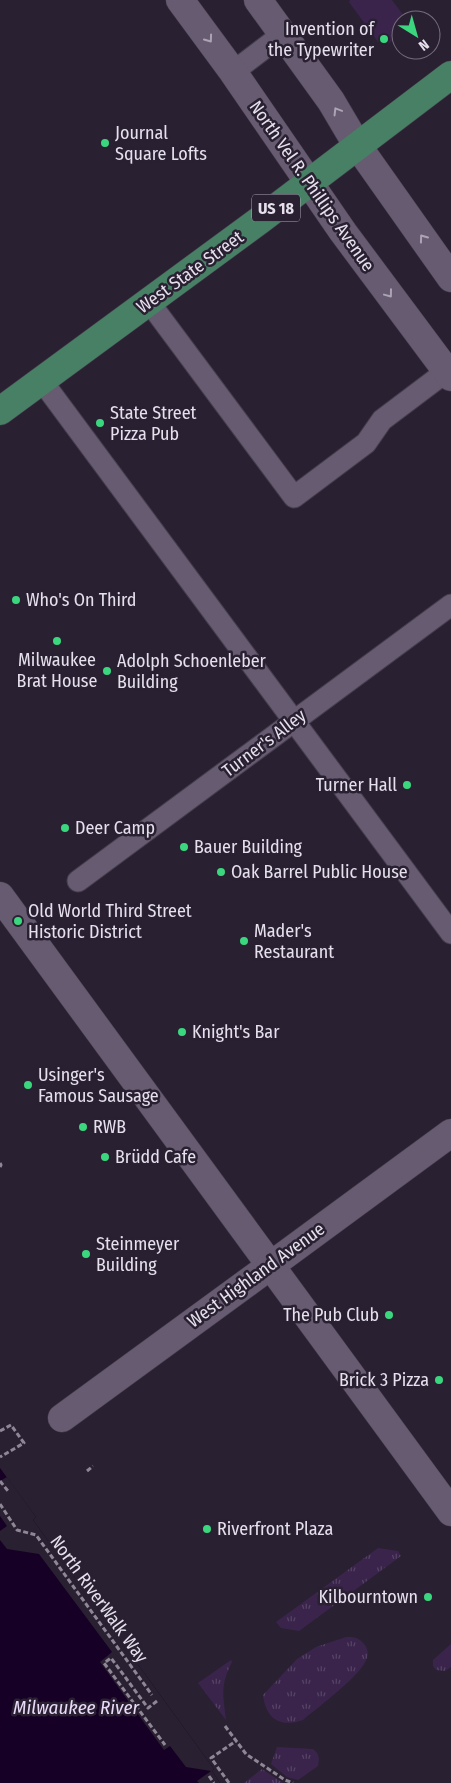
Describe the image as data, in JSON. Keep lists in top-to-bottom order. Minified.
{"streets":{"main road":["US 18","West State Street"],"street":["North Vel R. Phillips Avenue","West Highland Avenue"],"lane":["Turner's Alley"],"path":["North RiverWalk Way"]},"crossings":[["North Vel R. Phillips Avenue","West State Street"]],"water":["Milwaukee River"],"places":["Invention of the Typewriter","Journal Square Lofts","State Street Pizza Pub","Who's On Third","Milwaukee Brat House","Adolph Schoenleber Building","Turner Hall","Deer Camp","Bauer Building","Oak Barrel Public House","Old World Third Street Historic District","Mader's Restaurant","Knight's Bar","Usinger's Famous Sausage","RWB","Brüdd Cafe","Steinmeyer Building","The Pub Club","Brick 3 Pizza","Riverfront Plaza","Kilbourntown"],"north":"bottom right"}
